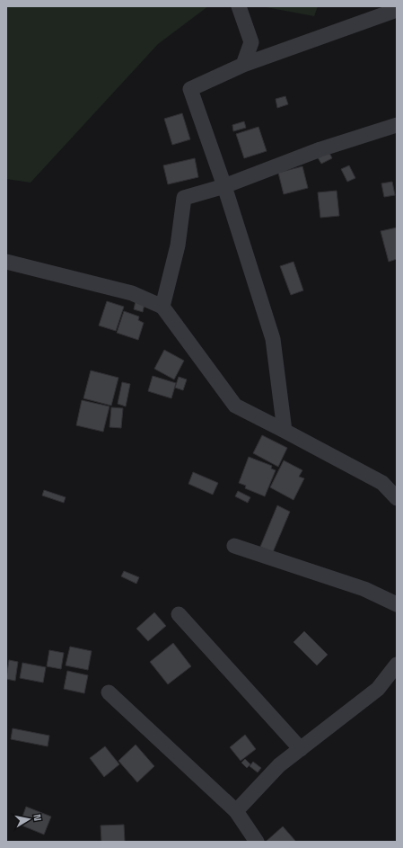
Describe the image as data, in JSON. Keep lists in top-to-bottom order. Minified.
{"north":"right"}
